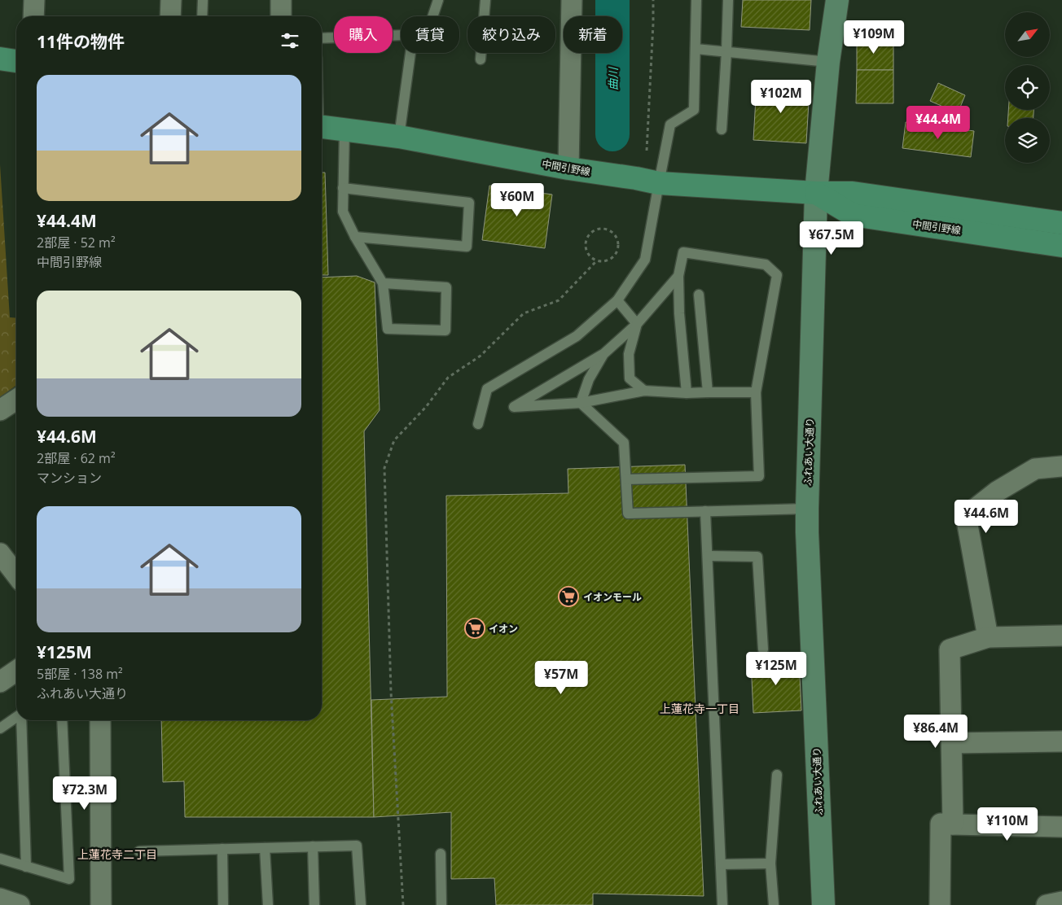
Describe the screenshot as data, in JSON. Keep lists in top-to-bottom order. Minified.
{"streets":{"main road":["中間引野線"],"street":["ふれあい大通り"]},"crossings":[["中間引野線","ふれあい大通り"]],"districts":["上蓮花寺一丁目","上蓮花寺二丁目"],"water":["曲川"],"places":{"supermarket":["イオンモール","イオン"]},"north":"top right","page":{"chip":["購入","賃貸","絞り込み","新着"],"heading":"11件の物件","price":["¥109M","¥102M","¥44.4M","¥60M","¥67.5M","¥44.6M","¥125M","¥57M","¥86.4M","¥72.3M","¥110M"],"list":[{"name":"¥44.4M","note":"2部屋 · 52 m² · 中間引野線"},{"name":"¥44.6M","note":"2部屋 · 62 m² · マンション"},{"name":"¥125M","note":"5部屋 · 138 m² · ふれあい大通り"}]}}
